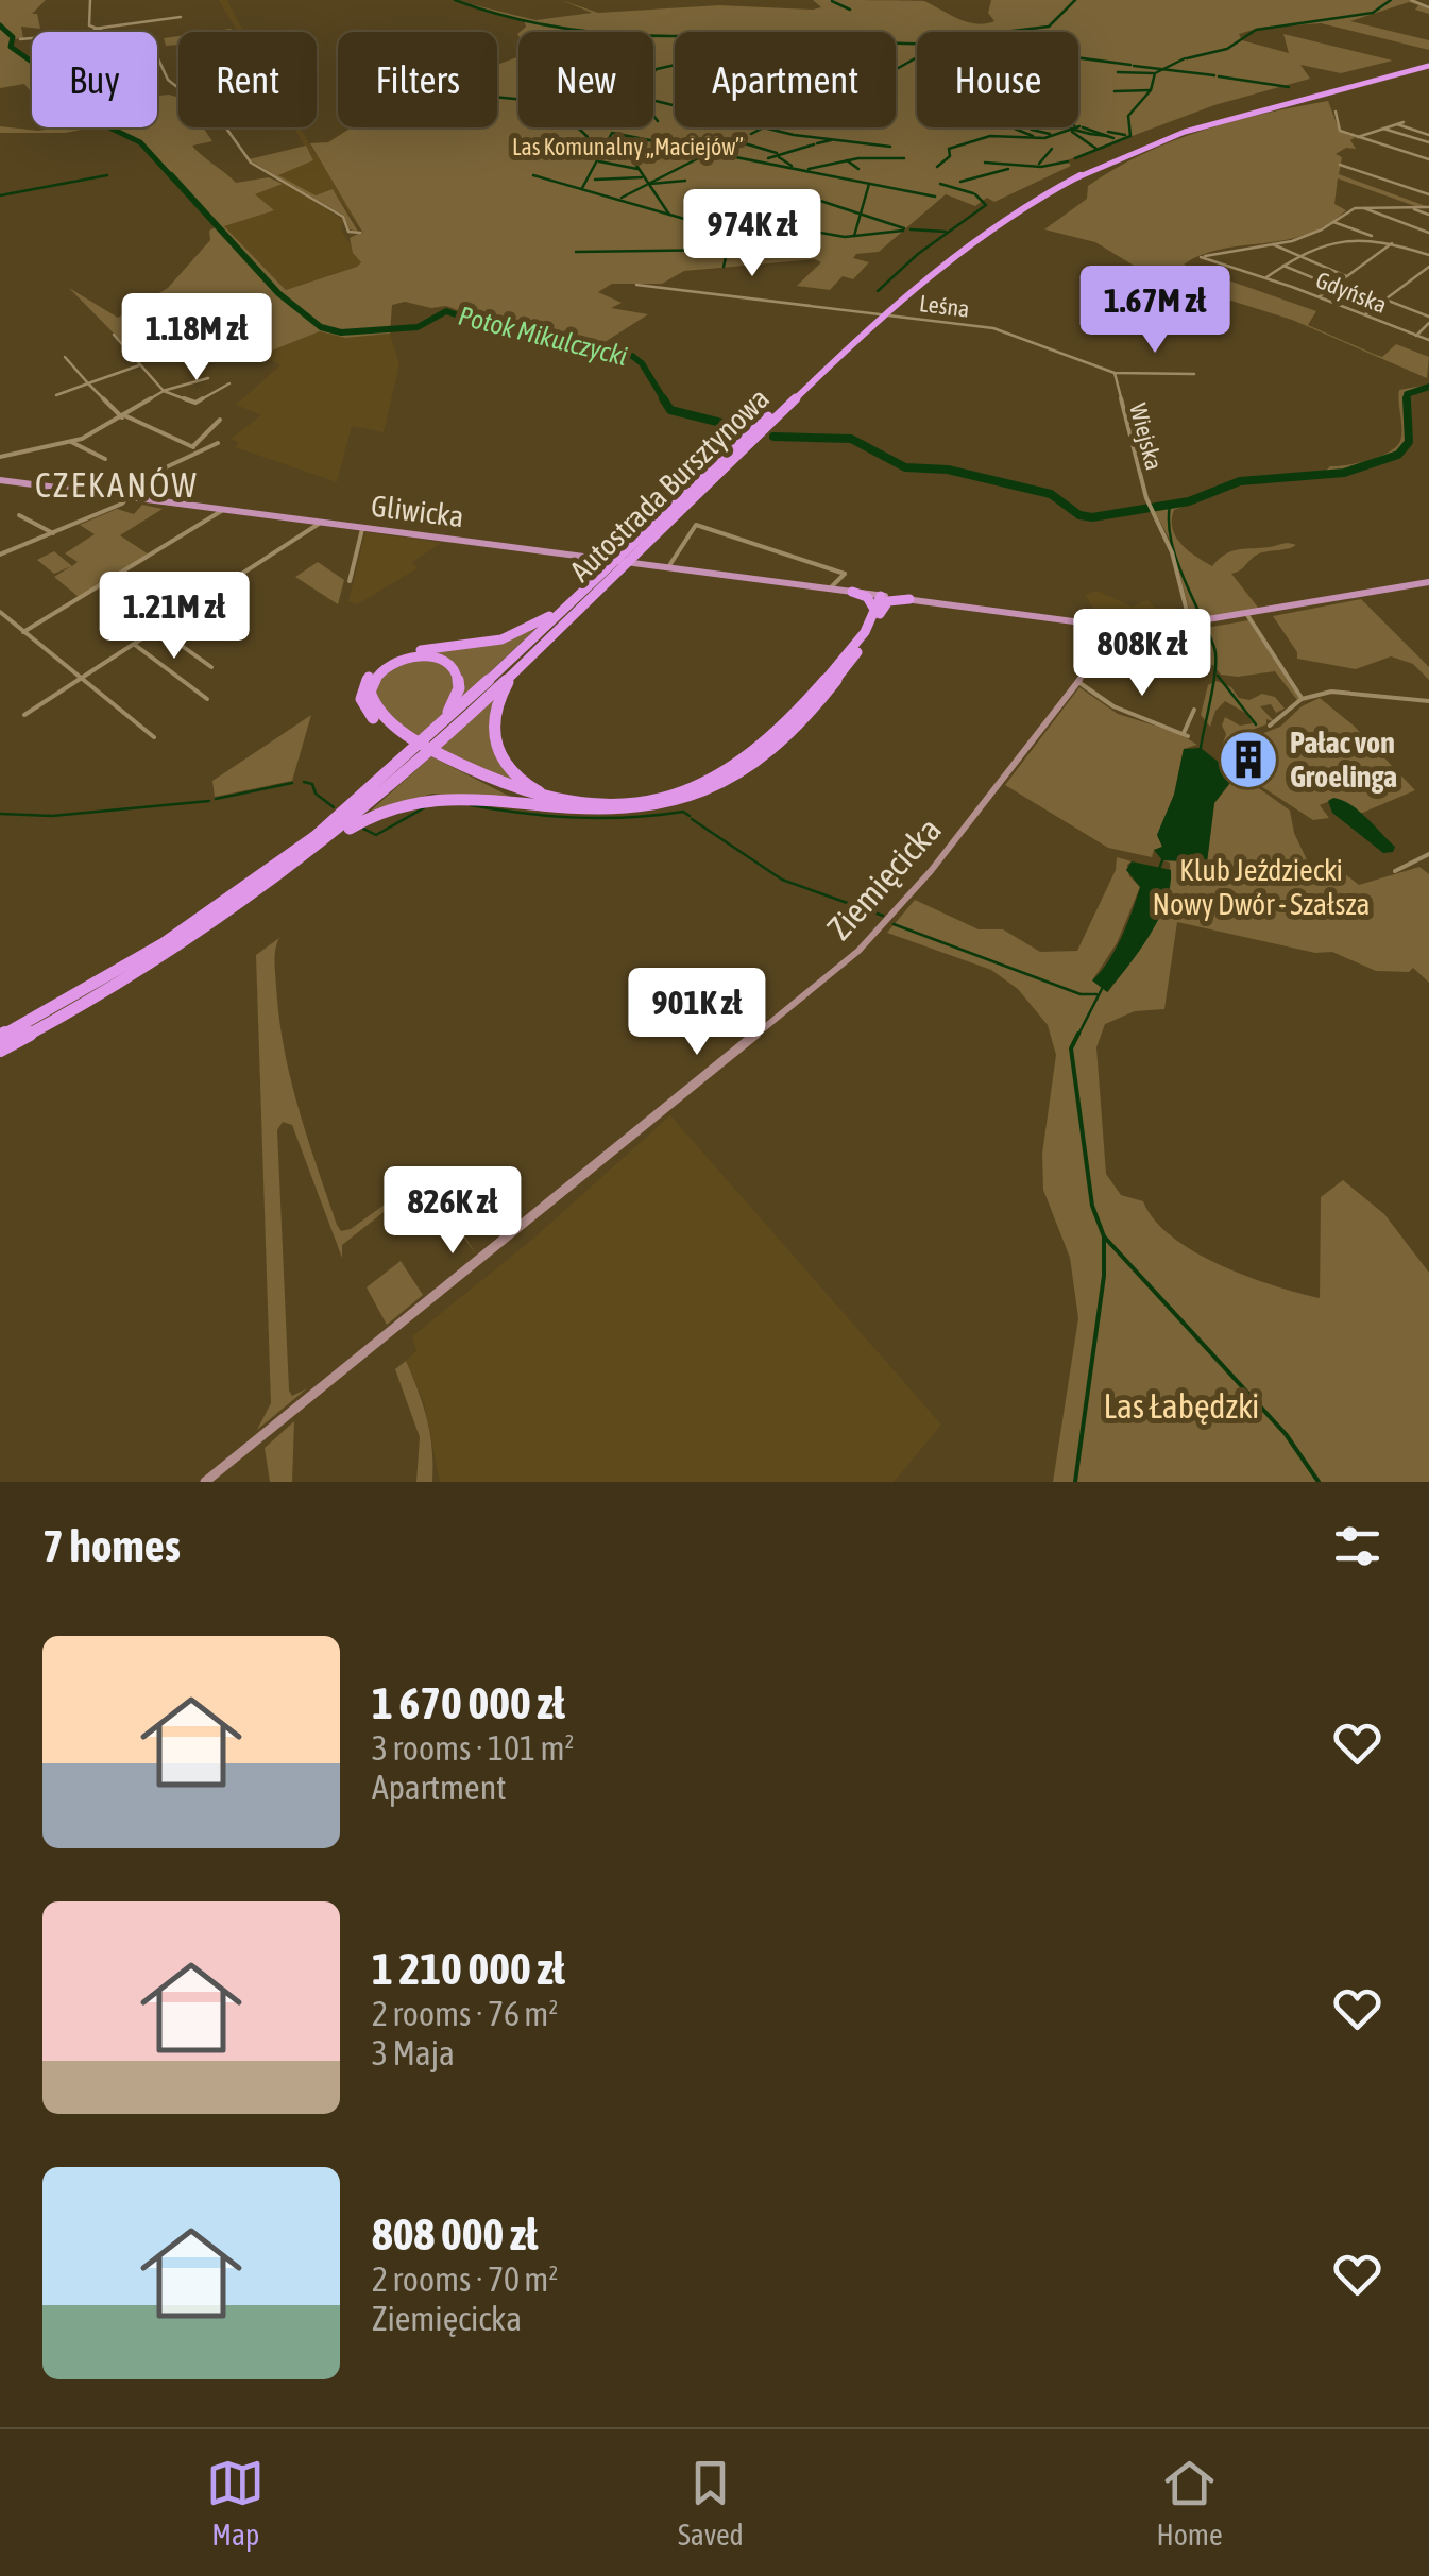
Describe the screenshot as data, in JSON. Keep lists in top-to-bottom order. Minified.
{"streets":{"highway":["Autostrada Bursztynowa"],"main road":["Gliwicka"],"street":["Gdyńska","Leśna","Wiejska","Ziemięcicka"]},"crossings":[["Leśna","Wiejska"]],"districts":["CZEKANÓW"],"water":["Potok Mikulczycki"],"parks":["Las Komunalny „Maciejów”","Klub Jeździecki Nowy Dwór - Szałsza","Las Łabędzki"],"places":{"building":["Pałac von Groelinga"]},"page":{"chip":["Buy","Rent","Filters","New","Apartment","House"],"price":["974K zł","1.67M zł","1.18M zł","1.21M zł","808K zł","901K zł","826K zł"],"heading":"7 homes","list":[{"name":"1 670 000 zł","note":"3 rooms · 101 m² · Apartment"},{"name":"1 210 000 zł","note":"2 rooms · 76 m² · 3 Maja"},{"name":"808 000 zł","note":"2 rooms · 70 m² · Ziemięcicka"}],"tabs":["Map","Saved","Home"]}}
